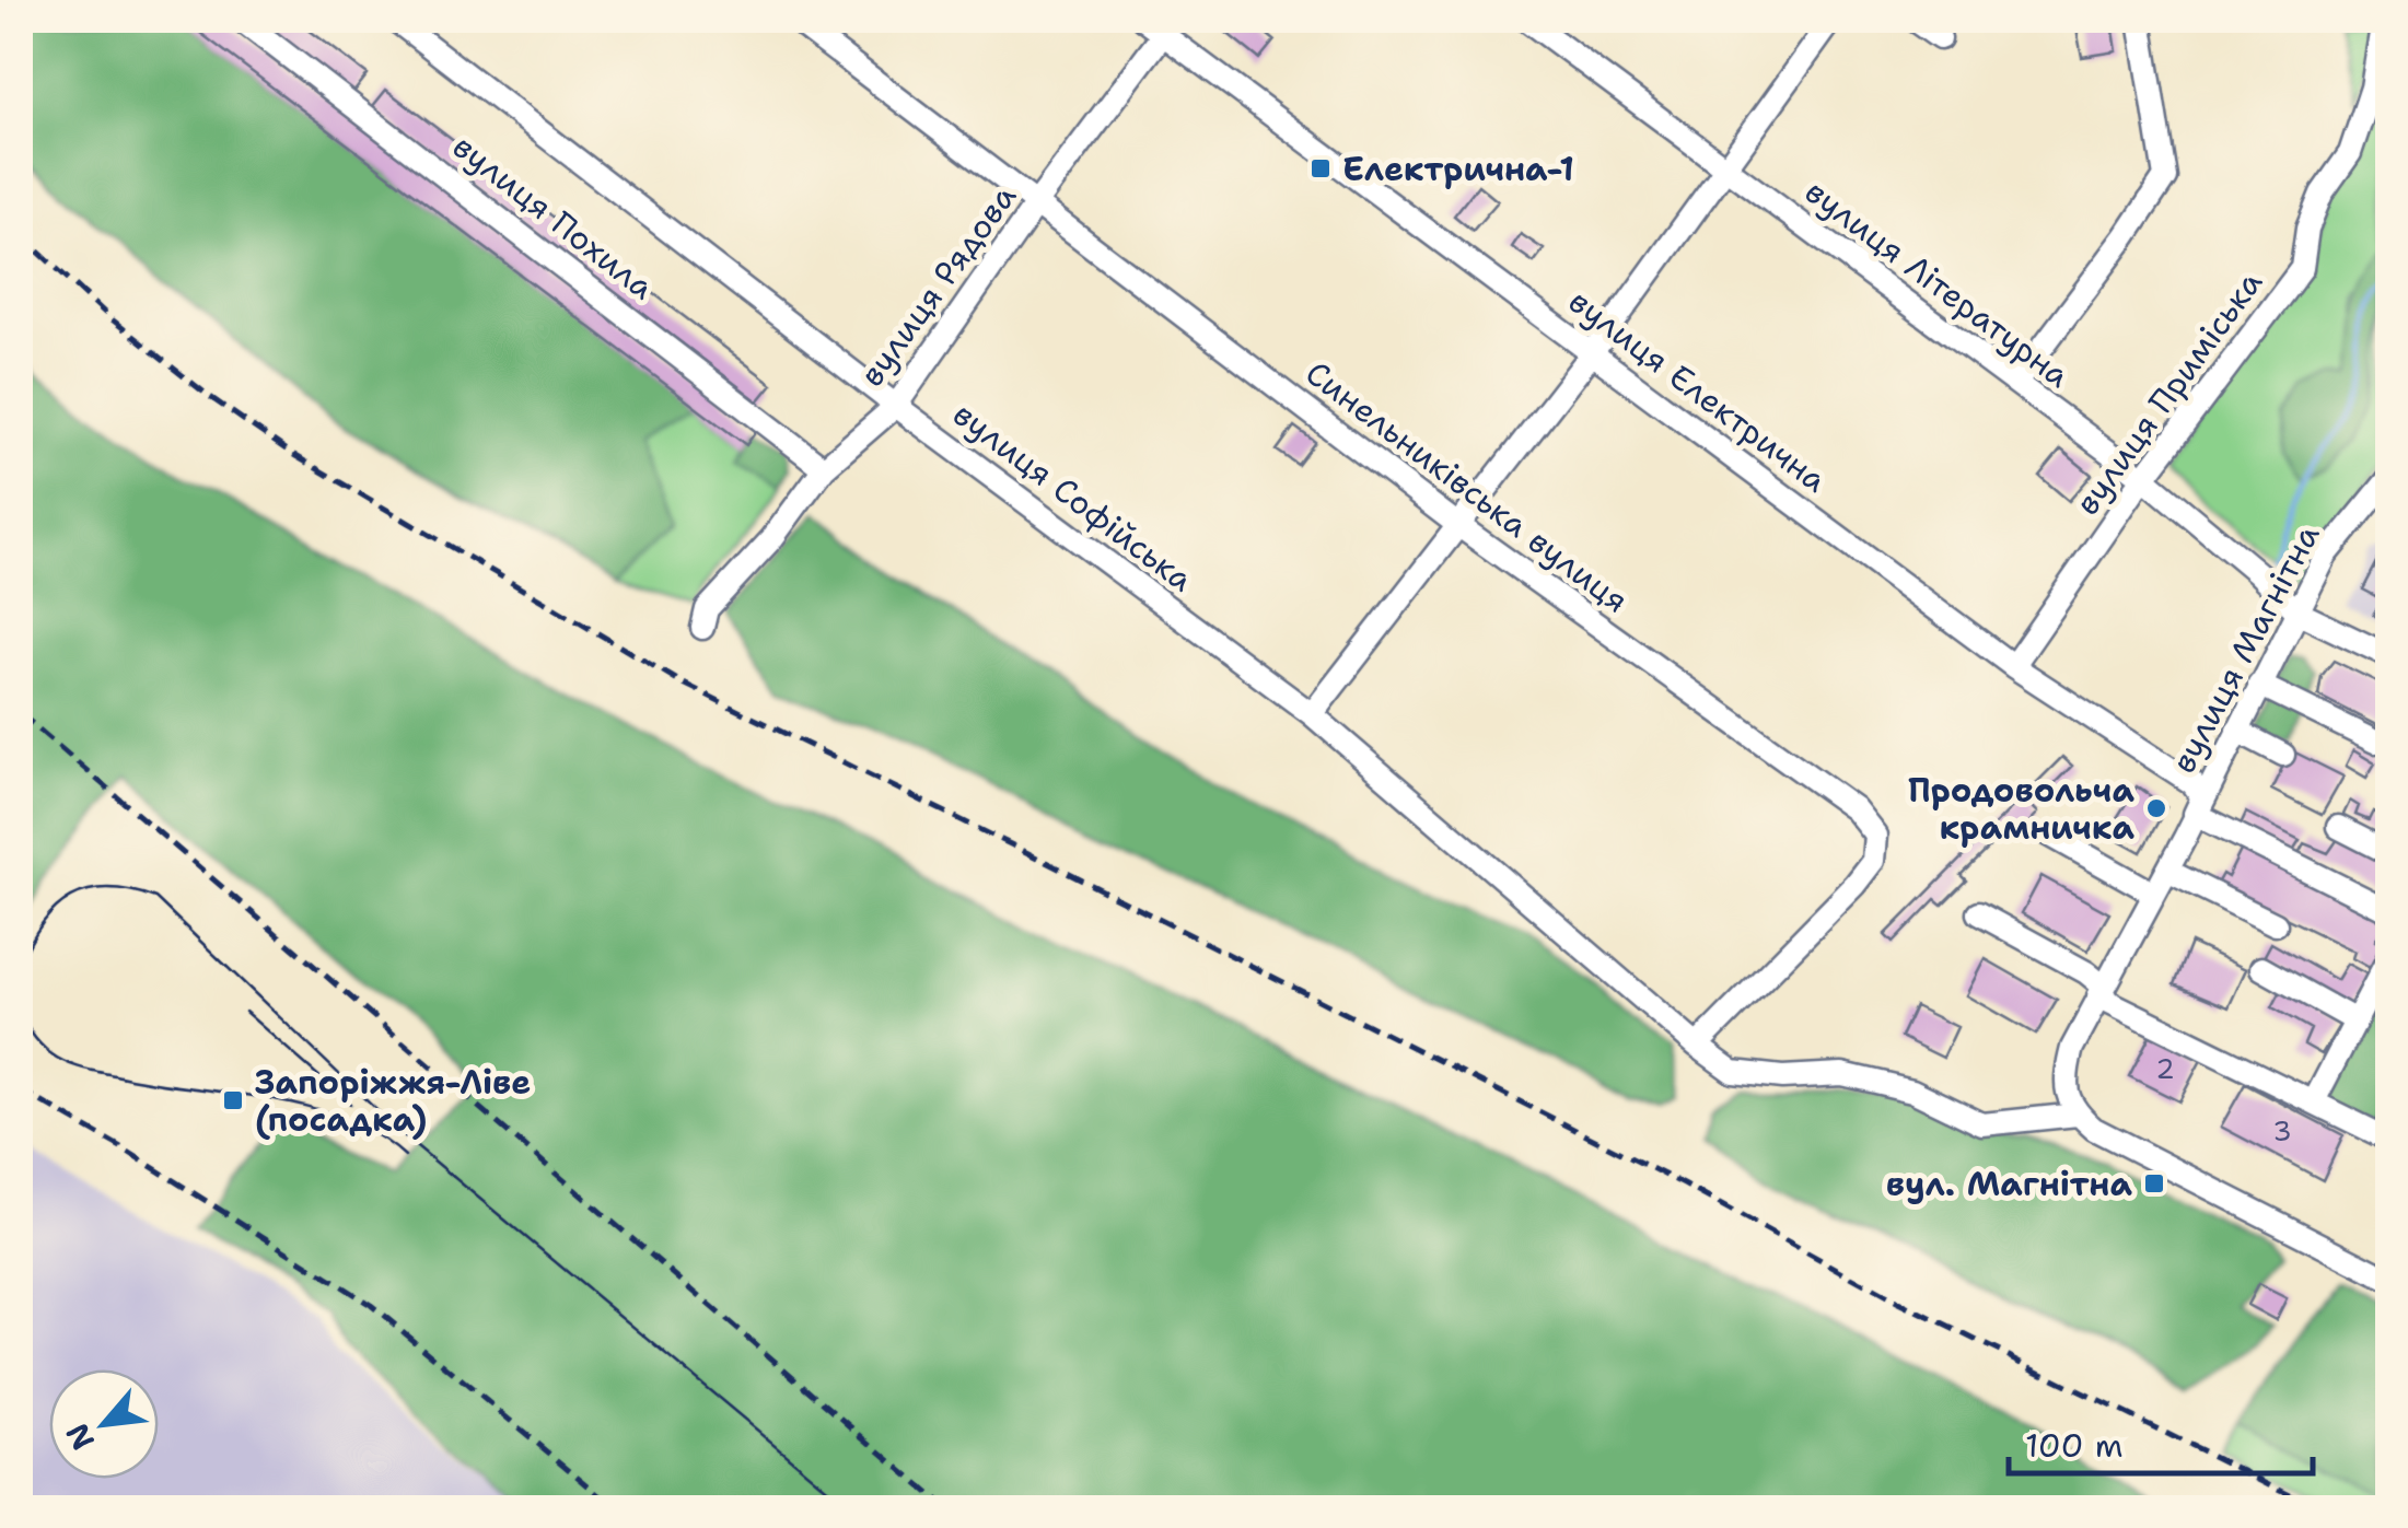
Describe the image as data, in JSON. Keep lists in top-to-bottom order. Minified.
{"streets":{"street":["вулиця Похила","вулиця Літературна","вулиця Рядова","вулиця Електрична","вулиця Приміська","Синельниківська вулиця","вулиця Софійська","вулиця Магнітна"]},"crossings":[["вулиця Похила","вулиця Рядова"],["вулиця Літературна","вулиця Приміська"],["вулиця Літературна","вулиця Магнітна"],["вулиця Рядова","вулиця Електрична"],["вулиця Рядова","Синельниківська вулиця"],["вулиця Рядова","вулиця Софійська"],["вулиця Електрична","вулиця Приміська"],["вулиця Електрична","вулиця Магнітна"],["Синельниківська вулиця","вулиця Софійська"],["вулиця Софійська","вулиця Магнітна"]],"places":{"transit":["Електрична-1","Запоріжжя-Ліве (посадка)","вул. Магнітна"],"other":["Продовольча крамничка"]},"house_numbers":["2","3"],"scale_bar":"100 m","north":"bottom left"}
